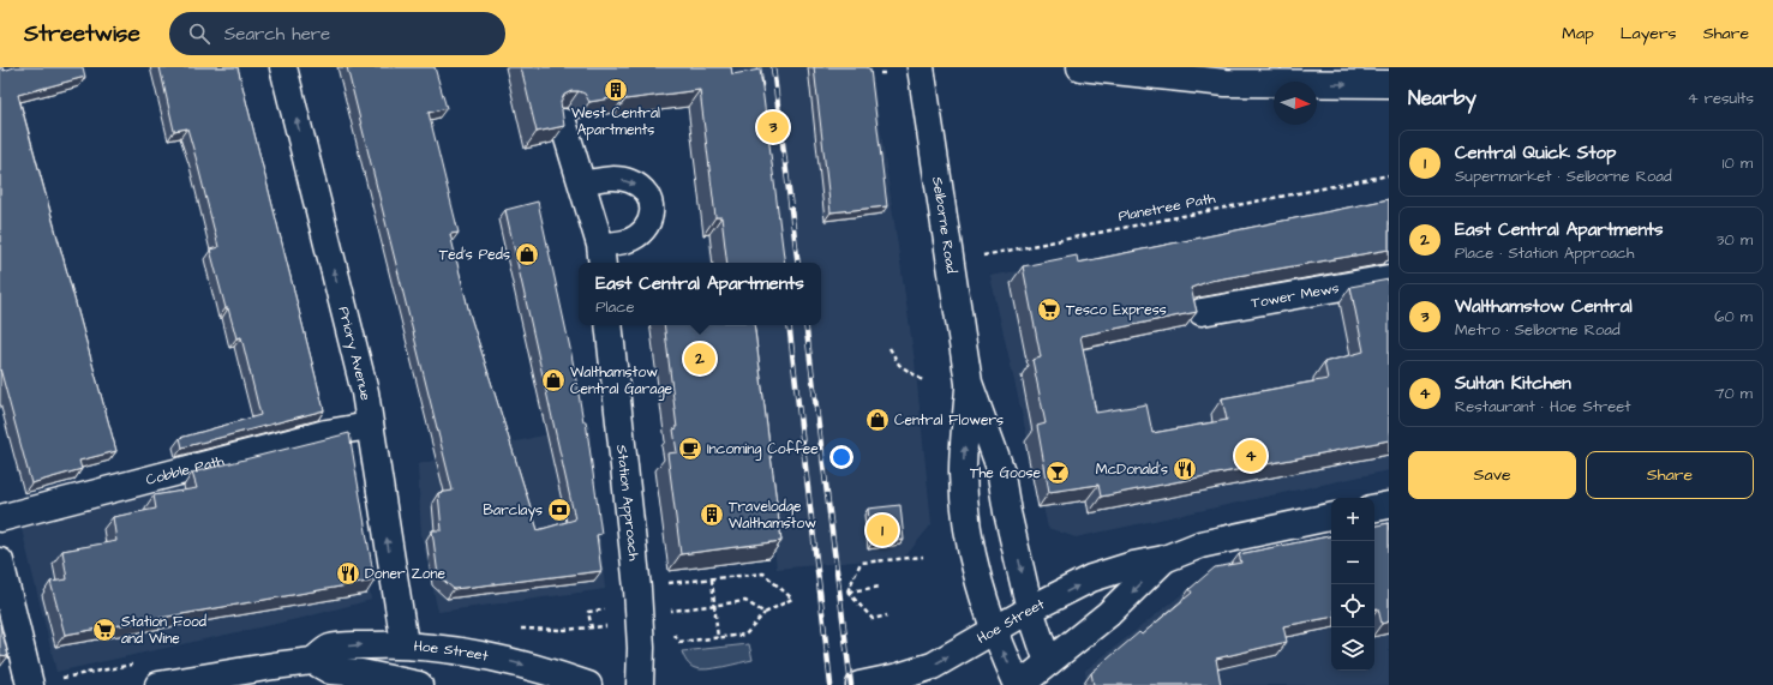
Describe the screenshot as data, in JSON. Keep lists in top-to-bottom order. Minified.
{"streets":{"street":["Selborne Road","Tower Mews","Priory Avenue","Cobble Path","Station Approach","Hoe Street"],"path":["Planetree Path"]},"crossings":[["Planetree Path","Selborne Road"],["Selborne Road","Hoe Street"],["Priory Avenue","Cobble Path"],["Priory Avenue","Hoe Street"]],"one_way":["Priory Avenue"],"places":{"building":["West Central Apartments","Travelodge Walthamstow"],"shop":["Ted's Peds","Walthamstow Central Garage","Central Flowers"],"supermarket":["Tesco Express","Station Food and Wine"],"cafe":["Incoming Coffee"],"restaurant":["McDonald's","Doner Zone"],"bar":["The Goose"],"bank":["Barclays"]},"north":"right","page":{"header":"Streetwise","search":"Search here","nav":["Map","Layers","Share"],"heading":["Nearby","4 results"],"pins":["3","2","4","1"],"list":[{"mark":"1","name":"Central Quick Stop","note":"Supermarket · Selborne Road","value":"10 m"},{"mark":"2","name":"East Central Apartments","note":"Place · Station Approach","value":"30 m"},{"mark":"3","name":"Walthamstow Central","note":"Metro · Selborne Road","value":"60 m"},{"mark":"4","name":"Sultan Kitchen","note":"Restaurant · Hoe Street","value":"70 m"}],"popup":["East Central Apartments","Place"],"buttons":["Save","Share"],"map_buttons":["+","−"]}}
